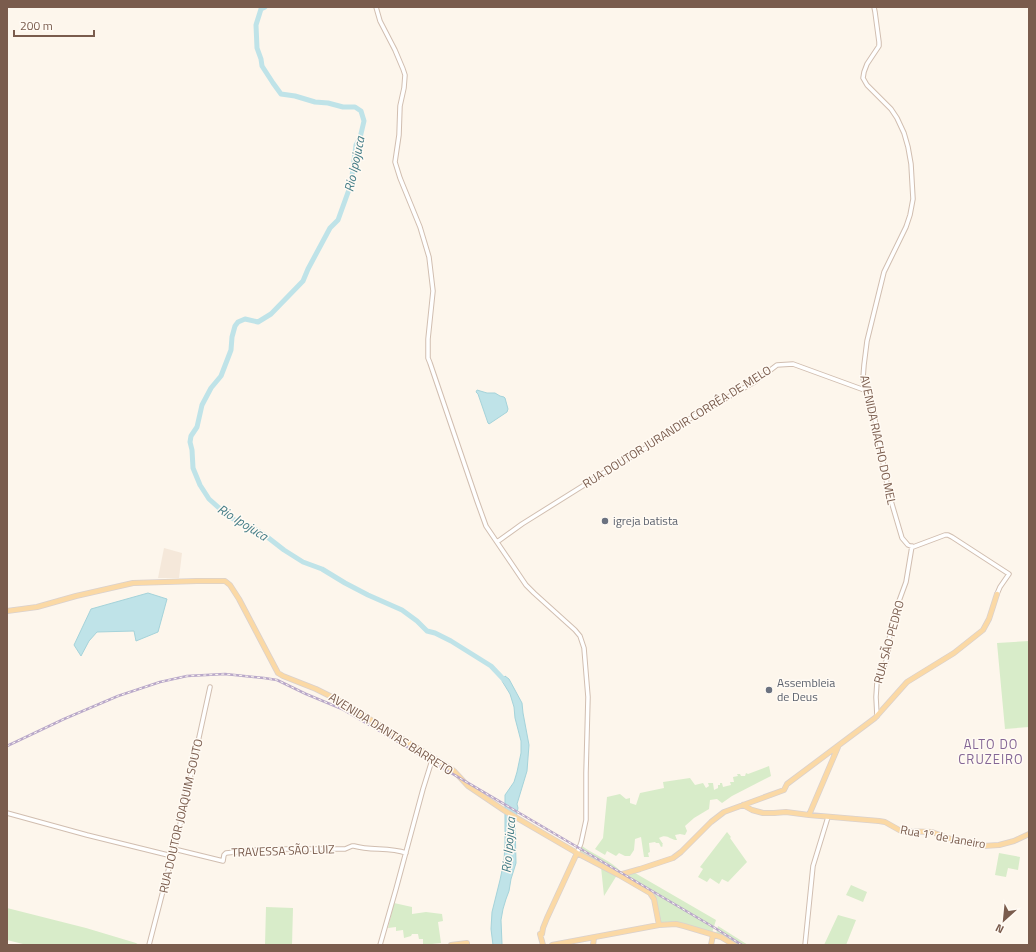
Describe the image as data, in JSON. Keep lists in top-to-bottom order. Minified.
{"streets":{"main road":["AVENIDA DANTAS BARRETO","Rua 1º de Janeiro"],"street":["RUA DOUTOR JURANDIR CORRÊA DE MELO","AVENIDA RIACHO DO MEL","RUA SÃO PEDRO","RUA DOUTOR JOAQUIM SOUTO","TRAVESSA SÃO LUIZ"]},"crossings":[["RUA DOUTOR JURANDIR CORRÊA DE MELO","AVENIDA RIACHO DO MEL"],["AVENIDA RIACHO DO MEL","RUA SÃO PEDRO"],["RUA DOUTOR JOAQUIM SOUTO","TRAVESSA SÃO LUIZ"]],"districts":["ALTO DO CRUZEIRO"],"water":["Rio Ipojuca"],"places":["igreja batista","Assembleia de Deus"],"scale_bar":"200 m","north":"bottom left"}
